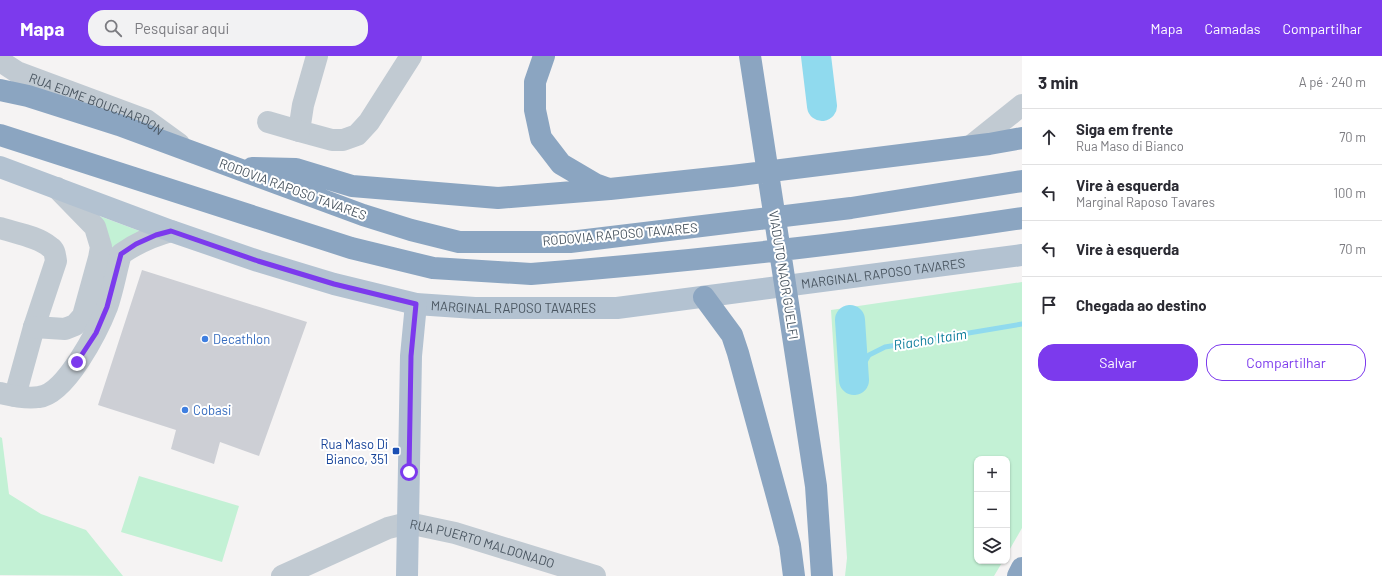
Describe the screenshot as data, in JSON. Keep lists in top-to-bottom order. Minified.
{"streets":{"highway":["RODOVIA RAPOSO TAVARES","VIADUTO NAOR GUELFI"],"main road":["MARGINAL RAPOSO TAVARES"],"street":["RUA EDME BOUCHARDON","RUA PUERTO MALDONADO"]},"crossings":[["RUA EDME BOUCHARDON","RODOVIA RAPOSO TAVARES"]],"water":["Riacho Itaim"],"places":{"other":["Decathlon","Cobasi"],"transit":["Rua Maso Di Bianco, 351"]},"page":{"header":"Mapa","search":"Pesquisar aqui","nav":["Mapa","Camadas","Compartilhar"],"heading":["3 min","A pé · 240 m"],"list":[["Siga em frente","Rua Maso di Bianco","70 m"],["Vire à esquerda","Marginal Raposo Tavares","100 m"],["Vire à esquerda","70 m"],"Chegada ao destino"],"buttons":["Salvar","Compartilhar"],"map_buttons":["+","−"]}}
